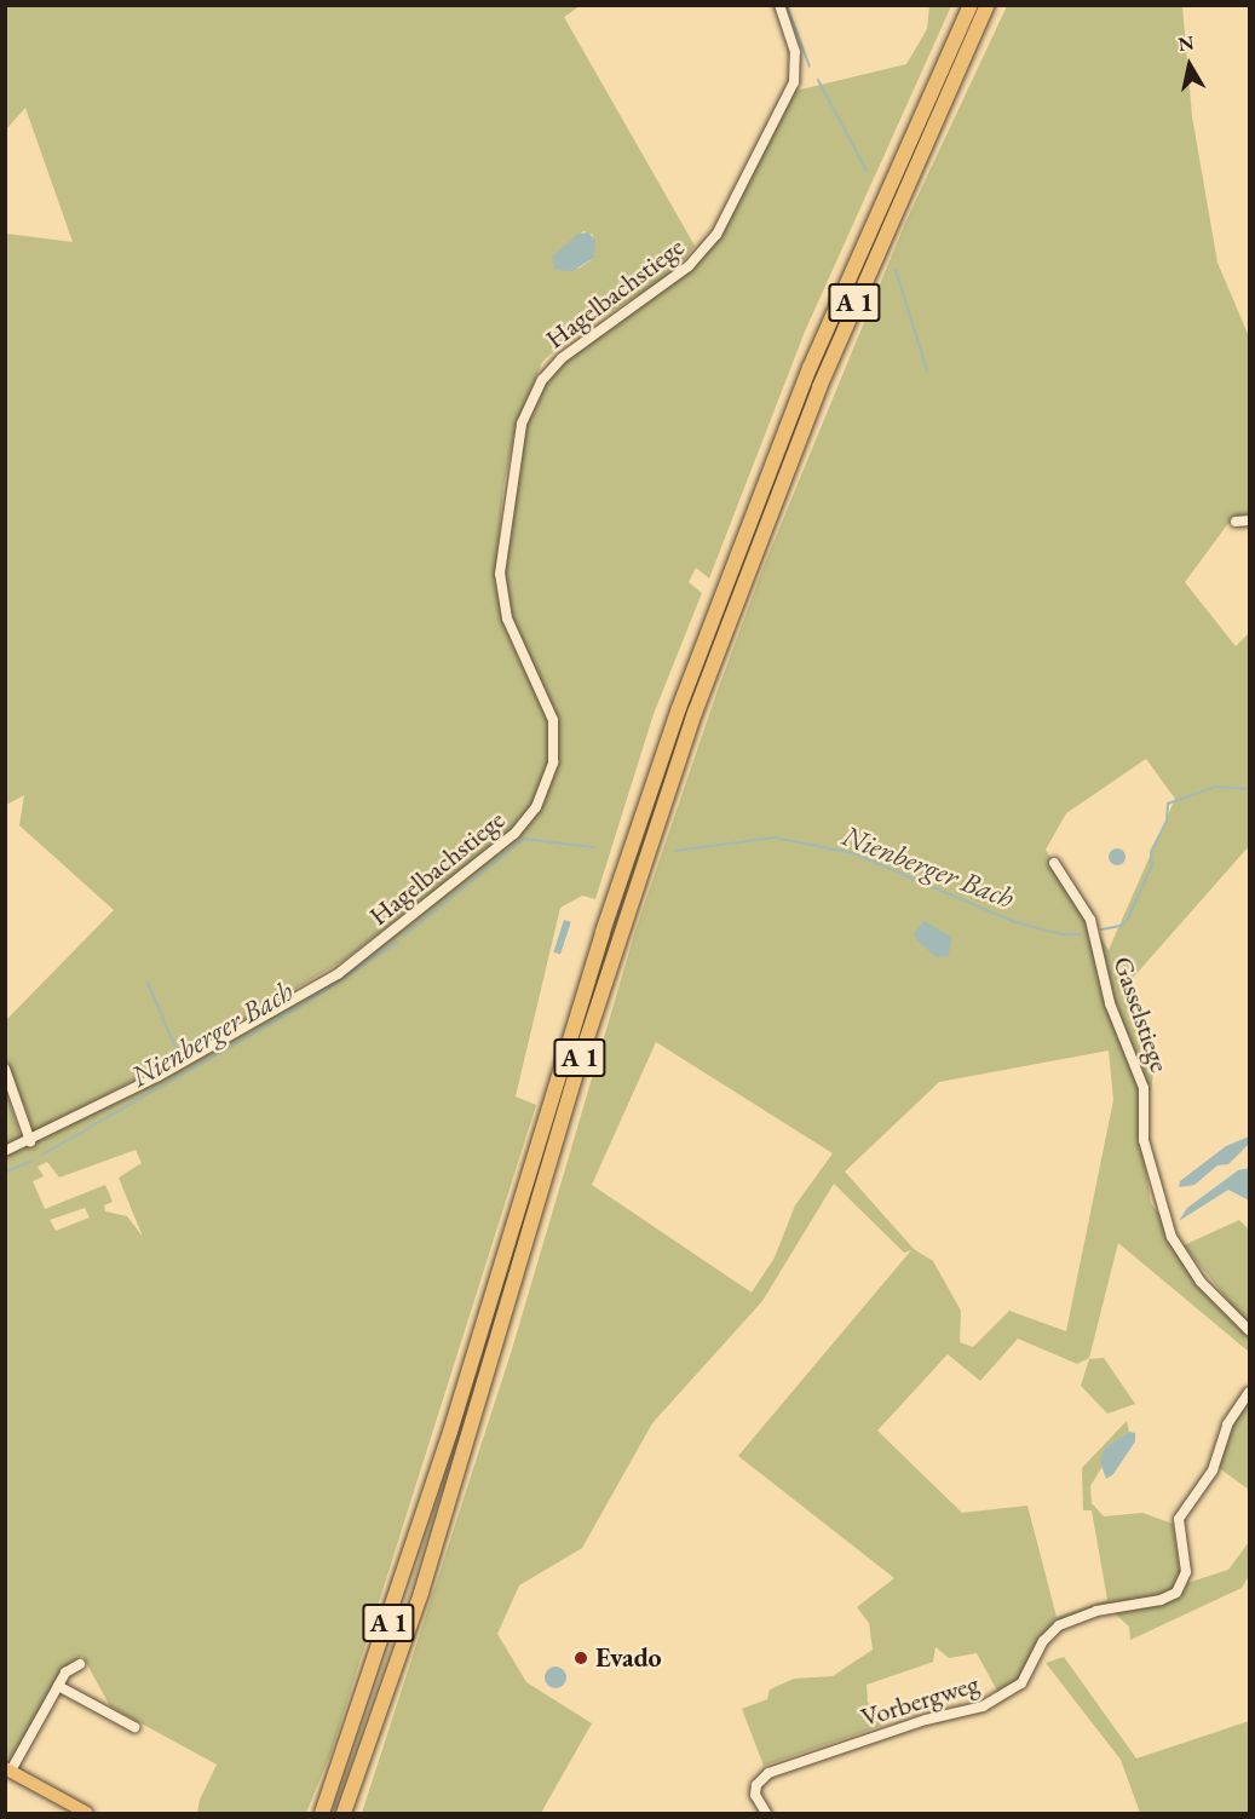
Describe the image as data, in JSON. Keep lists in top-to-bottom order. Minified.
{"streets":{"highway":["A 1"],"street":["Hagelbachstiege","Gasselstiege","Vorbergweg"]},"water":["Nienberger Bach"],"places":["Evado"],"north":"top"}
